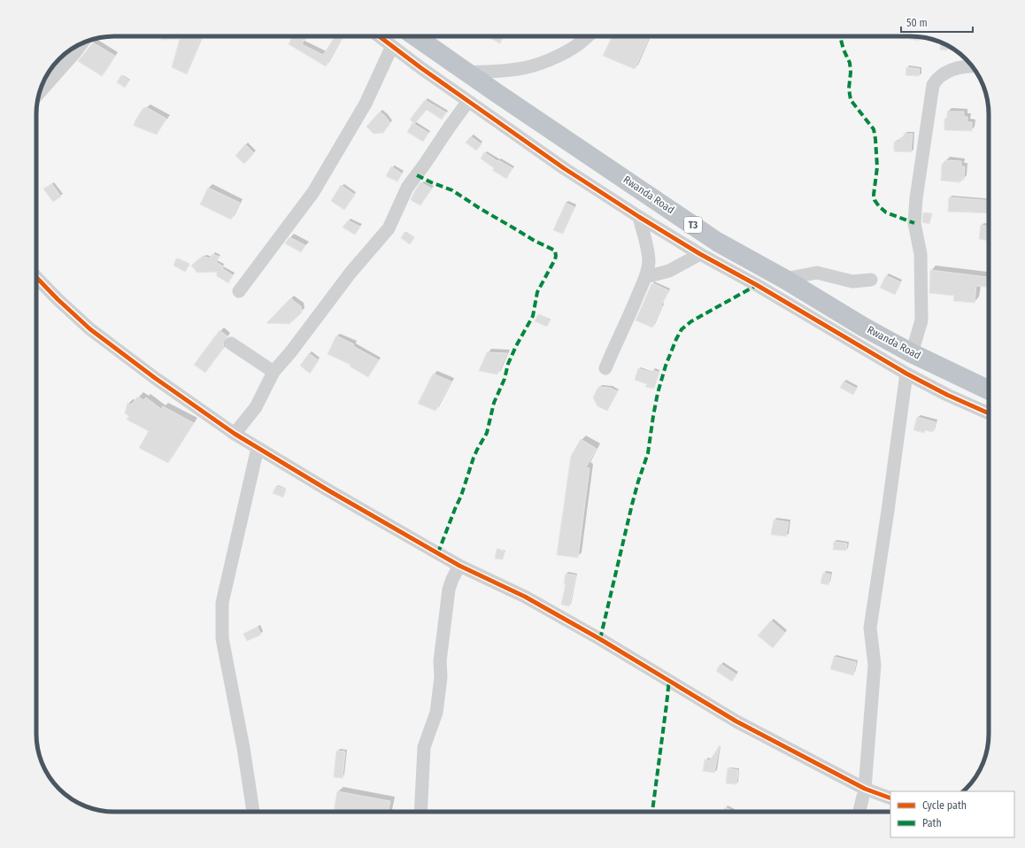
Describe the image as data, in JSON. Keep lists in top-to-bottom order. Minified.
{"streets":{"highway":["Rwanda Road","T3"]},"legend":["Cycle path","Path"],"scale_bar":"50 m"}
